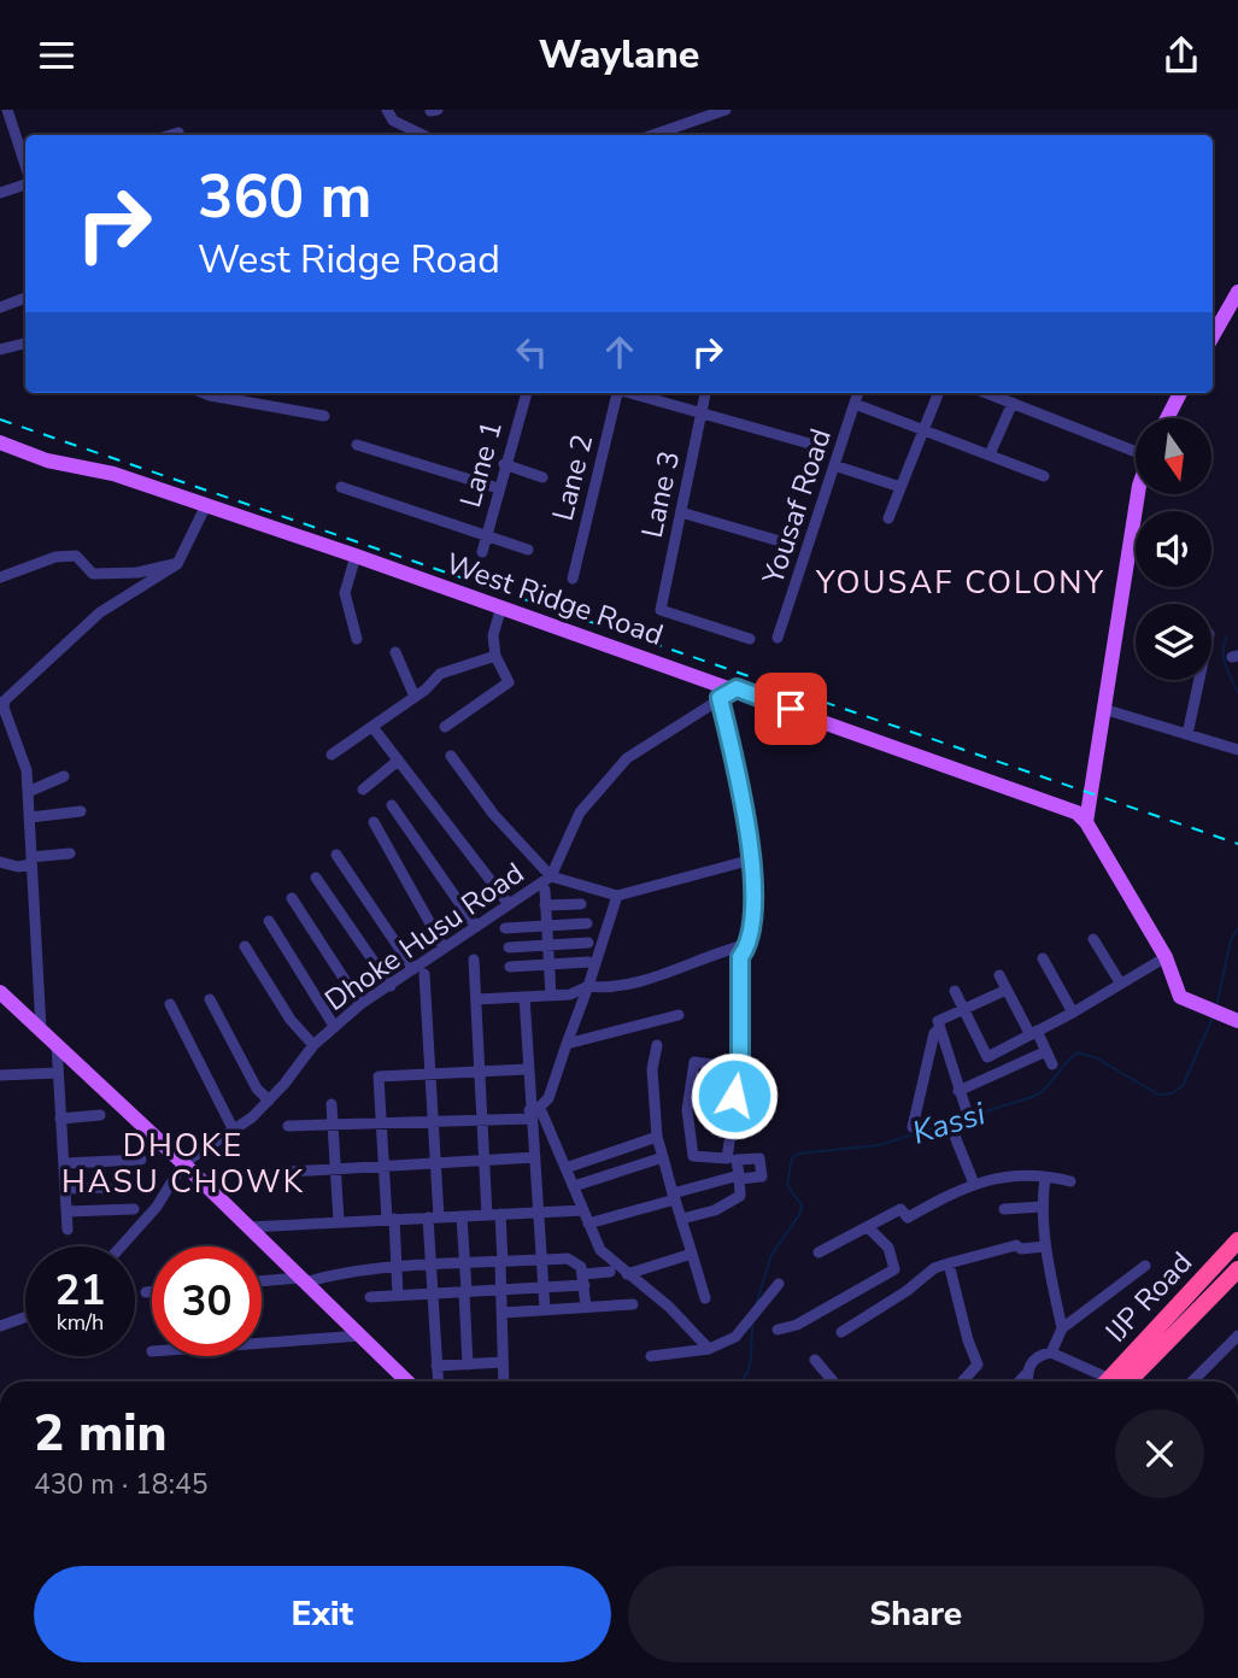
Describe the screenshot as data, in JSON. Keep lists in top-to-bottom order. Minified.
{"streets":{"highway":["IJP Road"],"main road":["West Ridge Road"],"street":["Lane 1","Lane 2","Lane 3","Yousaf Road","Dhoke Husu Road"]},"crossings":[["West Ridge Road","Dhoke Husu Road"]],"districts":["YOUSAF COLONY","DHOKE HASU CHOWK"],"water":["Kassi"],"north":"bottom","page":{"header":"Waylane","turn":["360 m","West Ridge Road"],"speed":"21 km/h","limit":"30","heading":["2 min","430 m · 18:45"],"buttons":["Exit","Share"]}}
